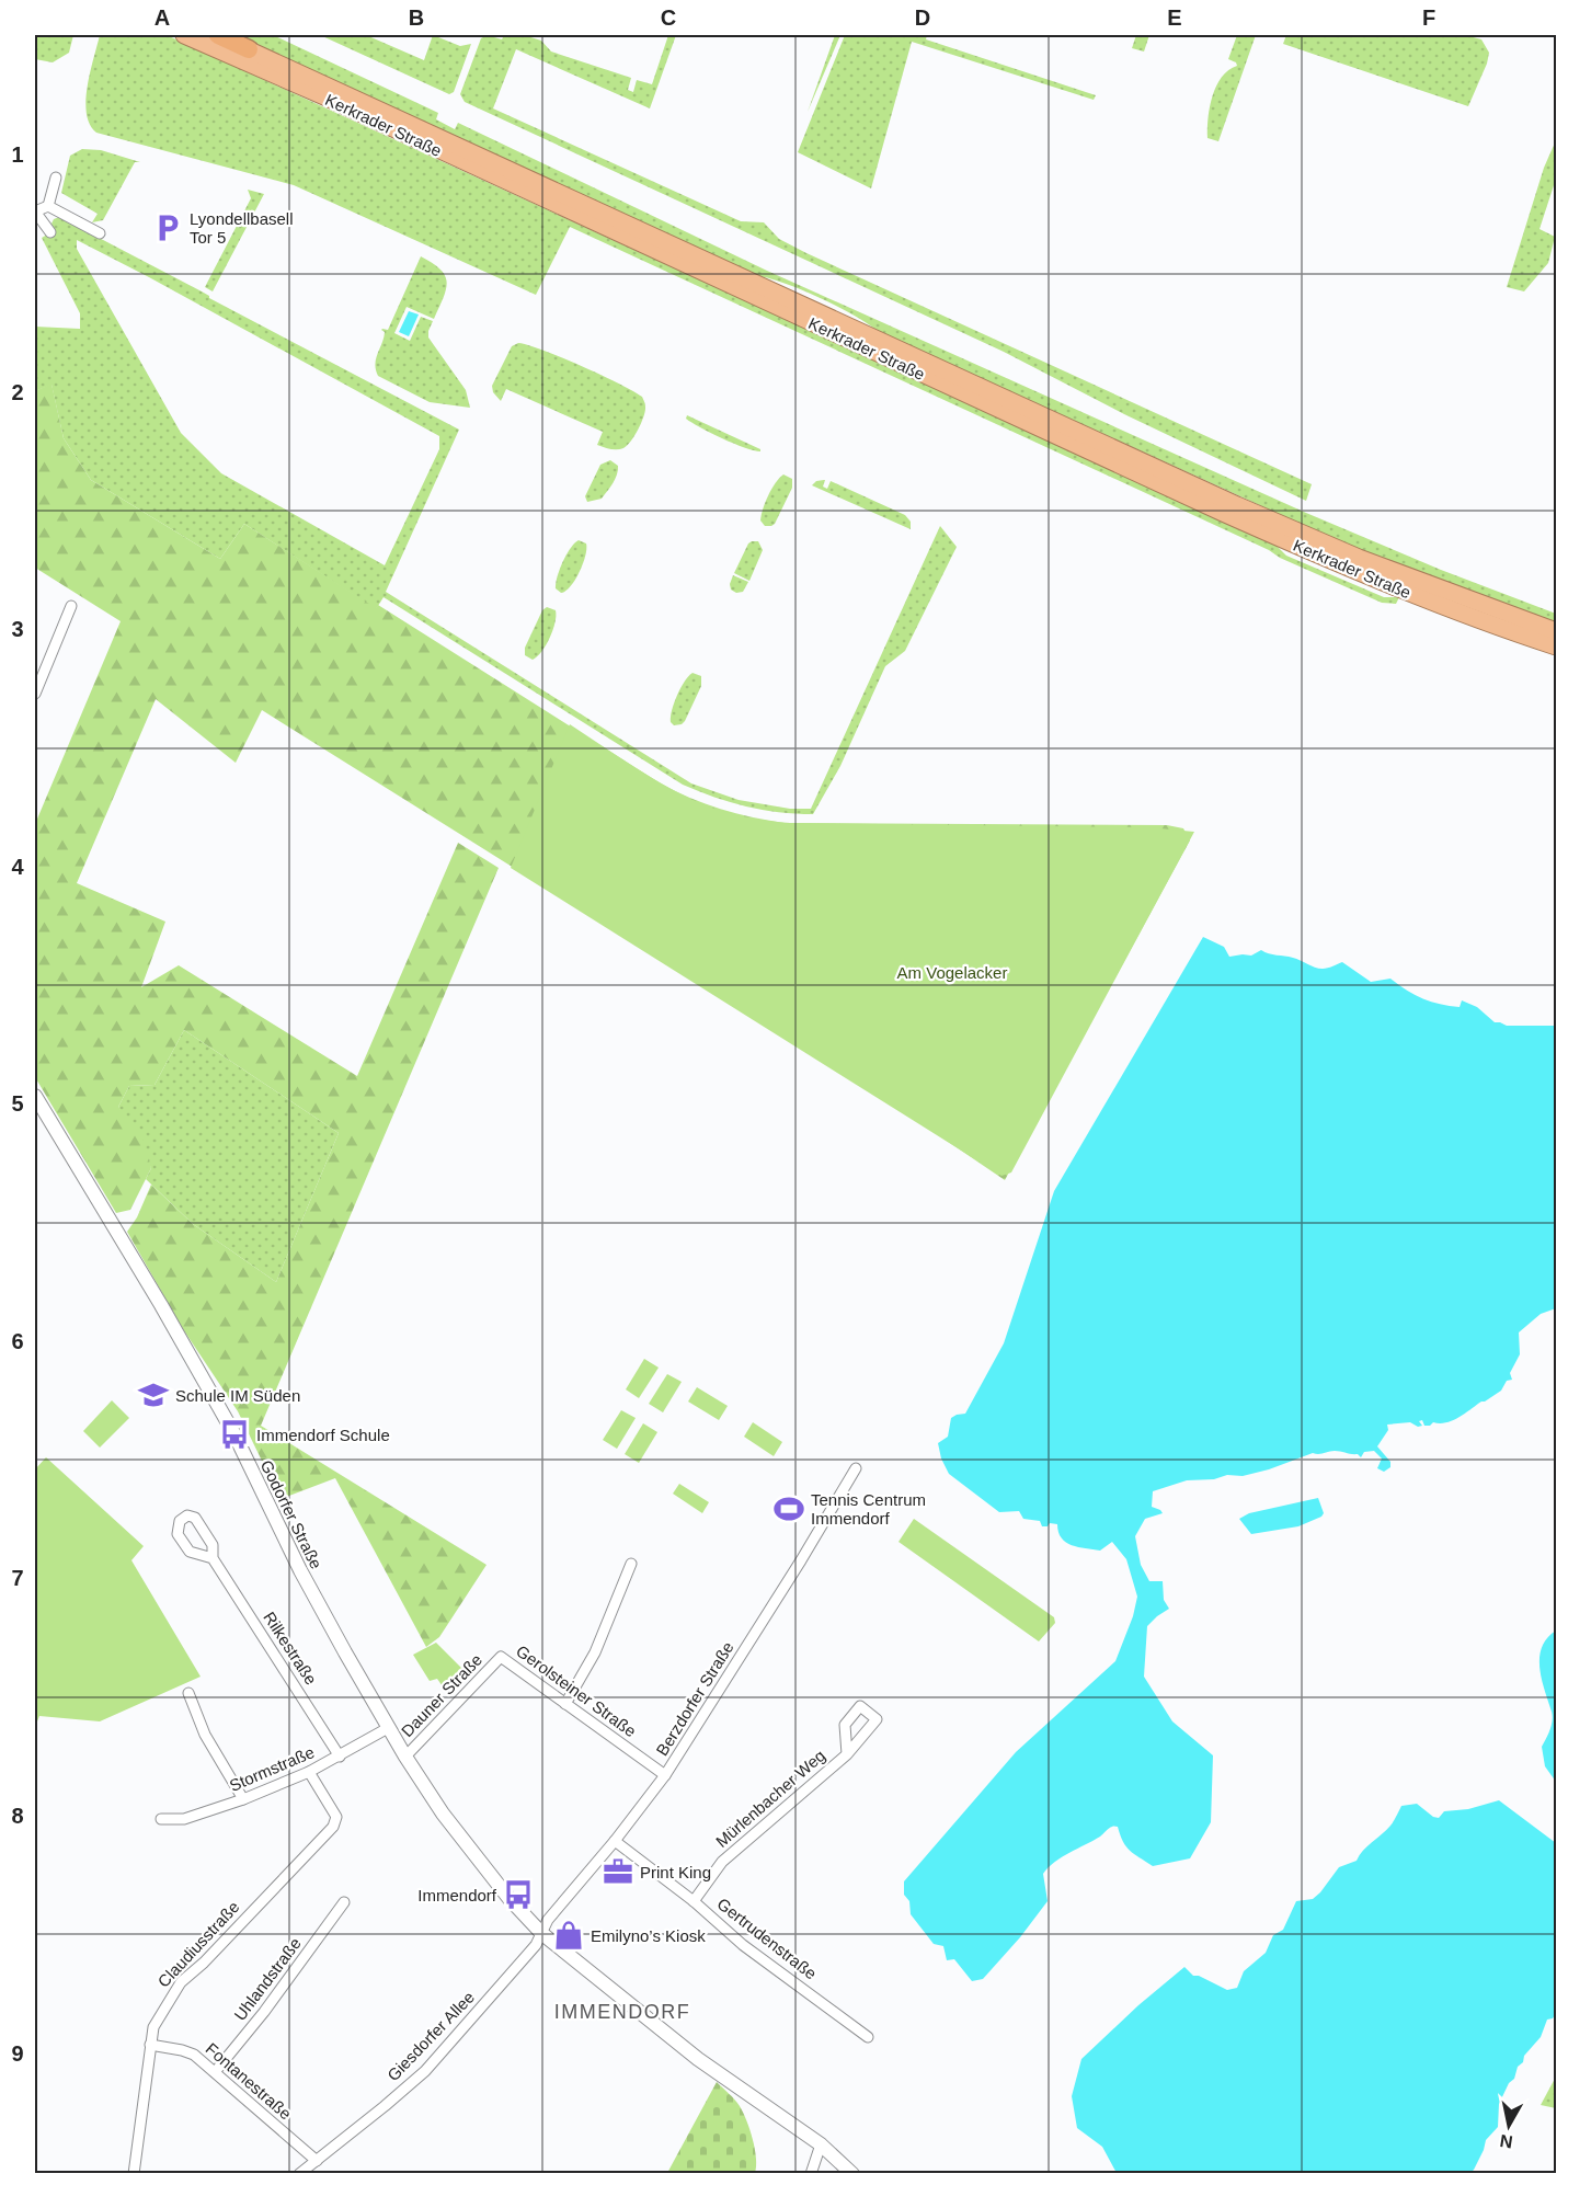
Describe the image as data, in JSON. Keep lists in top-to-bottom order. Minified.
{"streets":{"highway":["Kerkrader Straße"],"street":["Godorfer Straße","Rilkestraße","Gerolsteiner Straße","Dauner Straße","Berzdorfer Straße","Stormstraße","Mürlenbacher Weg","Gertrudenstraße","Claudiusstraße","Uhlandstraße","Giesdorfer Allee","Fontanestraße"]},"crossings":[["Godorfer Straße","Dauner Straße"],["Godorfer Straße","Berzdorfer Straße"],["Godorfer Straße","Stormstraße"],["Godorfer Straße","Giesdorfer Allee"],["Rilkestraße","Stormstraße"],["Gerolsteiner Straße","Dauner Straße"],["Gerolsteiner Straße","Berzdorfer Straße"],["Berzdorfer Straße","Gertrudenstraße"],["Berzdorfer Straße","Giesdorfer Allee"],["Stormstraße","Claudiusstraße"],["Mürlenbacher Weg","Gertrudenstraße"],["Claudiusstraße","Fontanestraße"],["Uhlandstraße","Fontanestraße"],["Giesdorfer Allee","Fontanestraße"]],"districts":["IMMENDORF"],"parks":["Am Vogelacker"],"places":{"parking":["Lyondellbasell Tor 5"],"school or university":["Schule IM Süden"],"bus stop":["Immendorf Schule","Immendorf"],"sports":["Tennis Centrum Immendorf"],"office":["Print King"],"shop":["Emilyno’s Kiosk"]},"north":"bottom","grid":{"columns":["A","B","C","D","E","F"],"rows":["1","2","3","4","5","6","7","8","9"]}}
